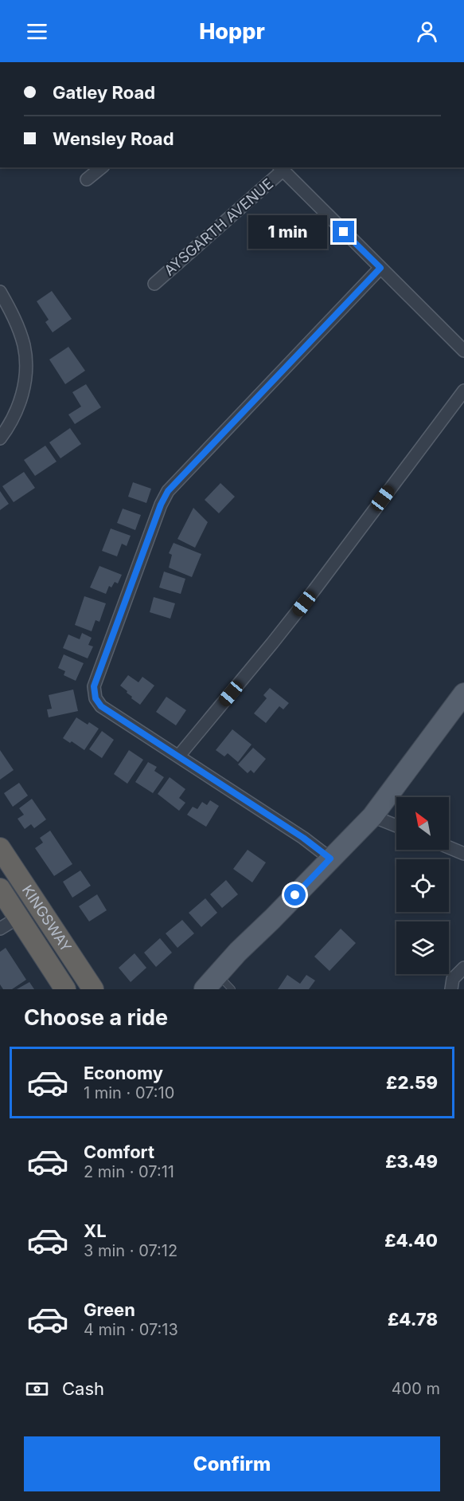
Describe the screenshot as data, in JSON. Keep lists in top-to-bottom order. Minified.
{"streets":{"highway":["KINGSWAY"],"street":["AYSGARTH AVENUE"]},"north":"top left","page":{"header":"Hoppr","banner":["Gatley Road","Wensley Road"],"bubble":"1 min","heading":"Choose a ride","list":[{"name":"Economy","note":"1 min · 07:10","value":"£2.59"},{"name":"Comfort","note":"2 min · 07:11","value":"£3.49"},{"name":"XL","note":"3 min · 07:12","value":"£4.40"},{"name":"Green","note":"4 min · 07:13","value":"£4.78"}],"pay":["Cash","400 m"],"buttons":"Confirm"}}
